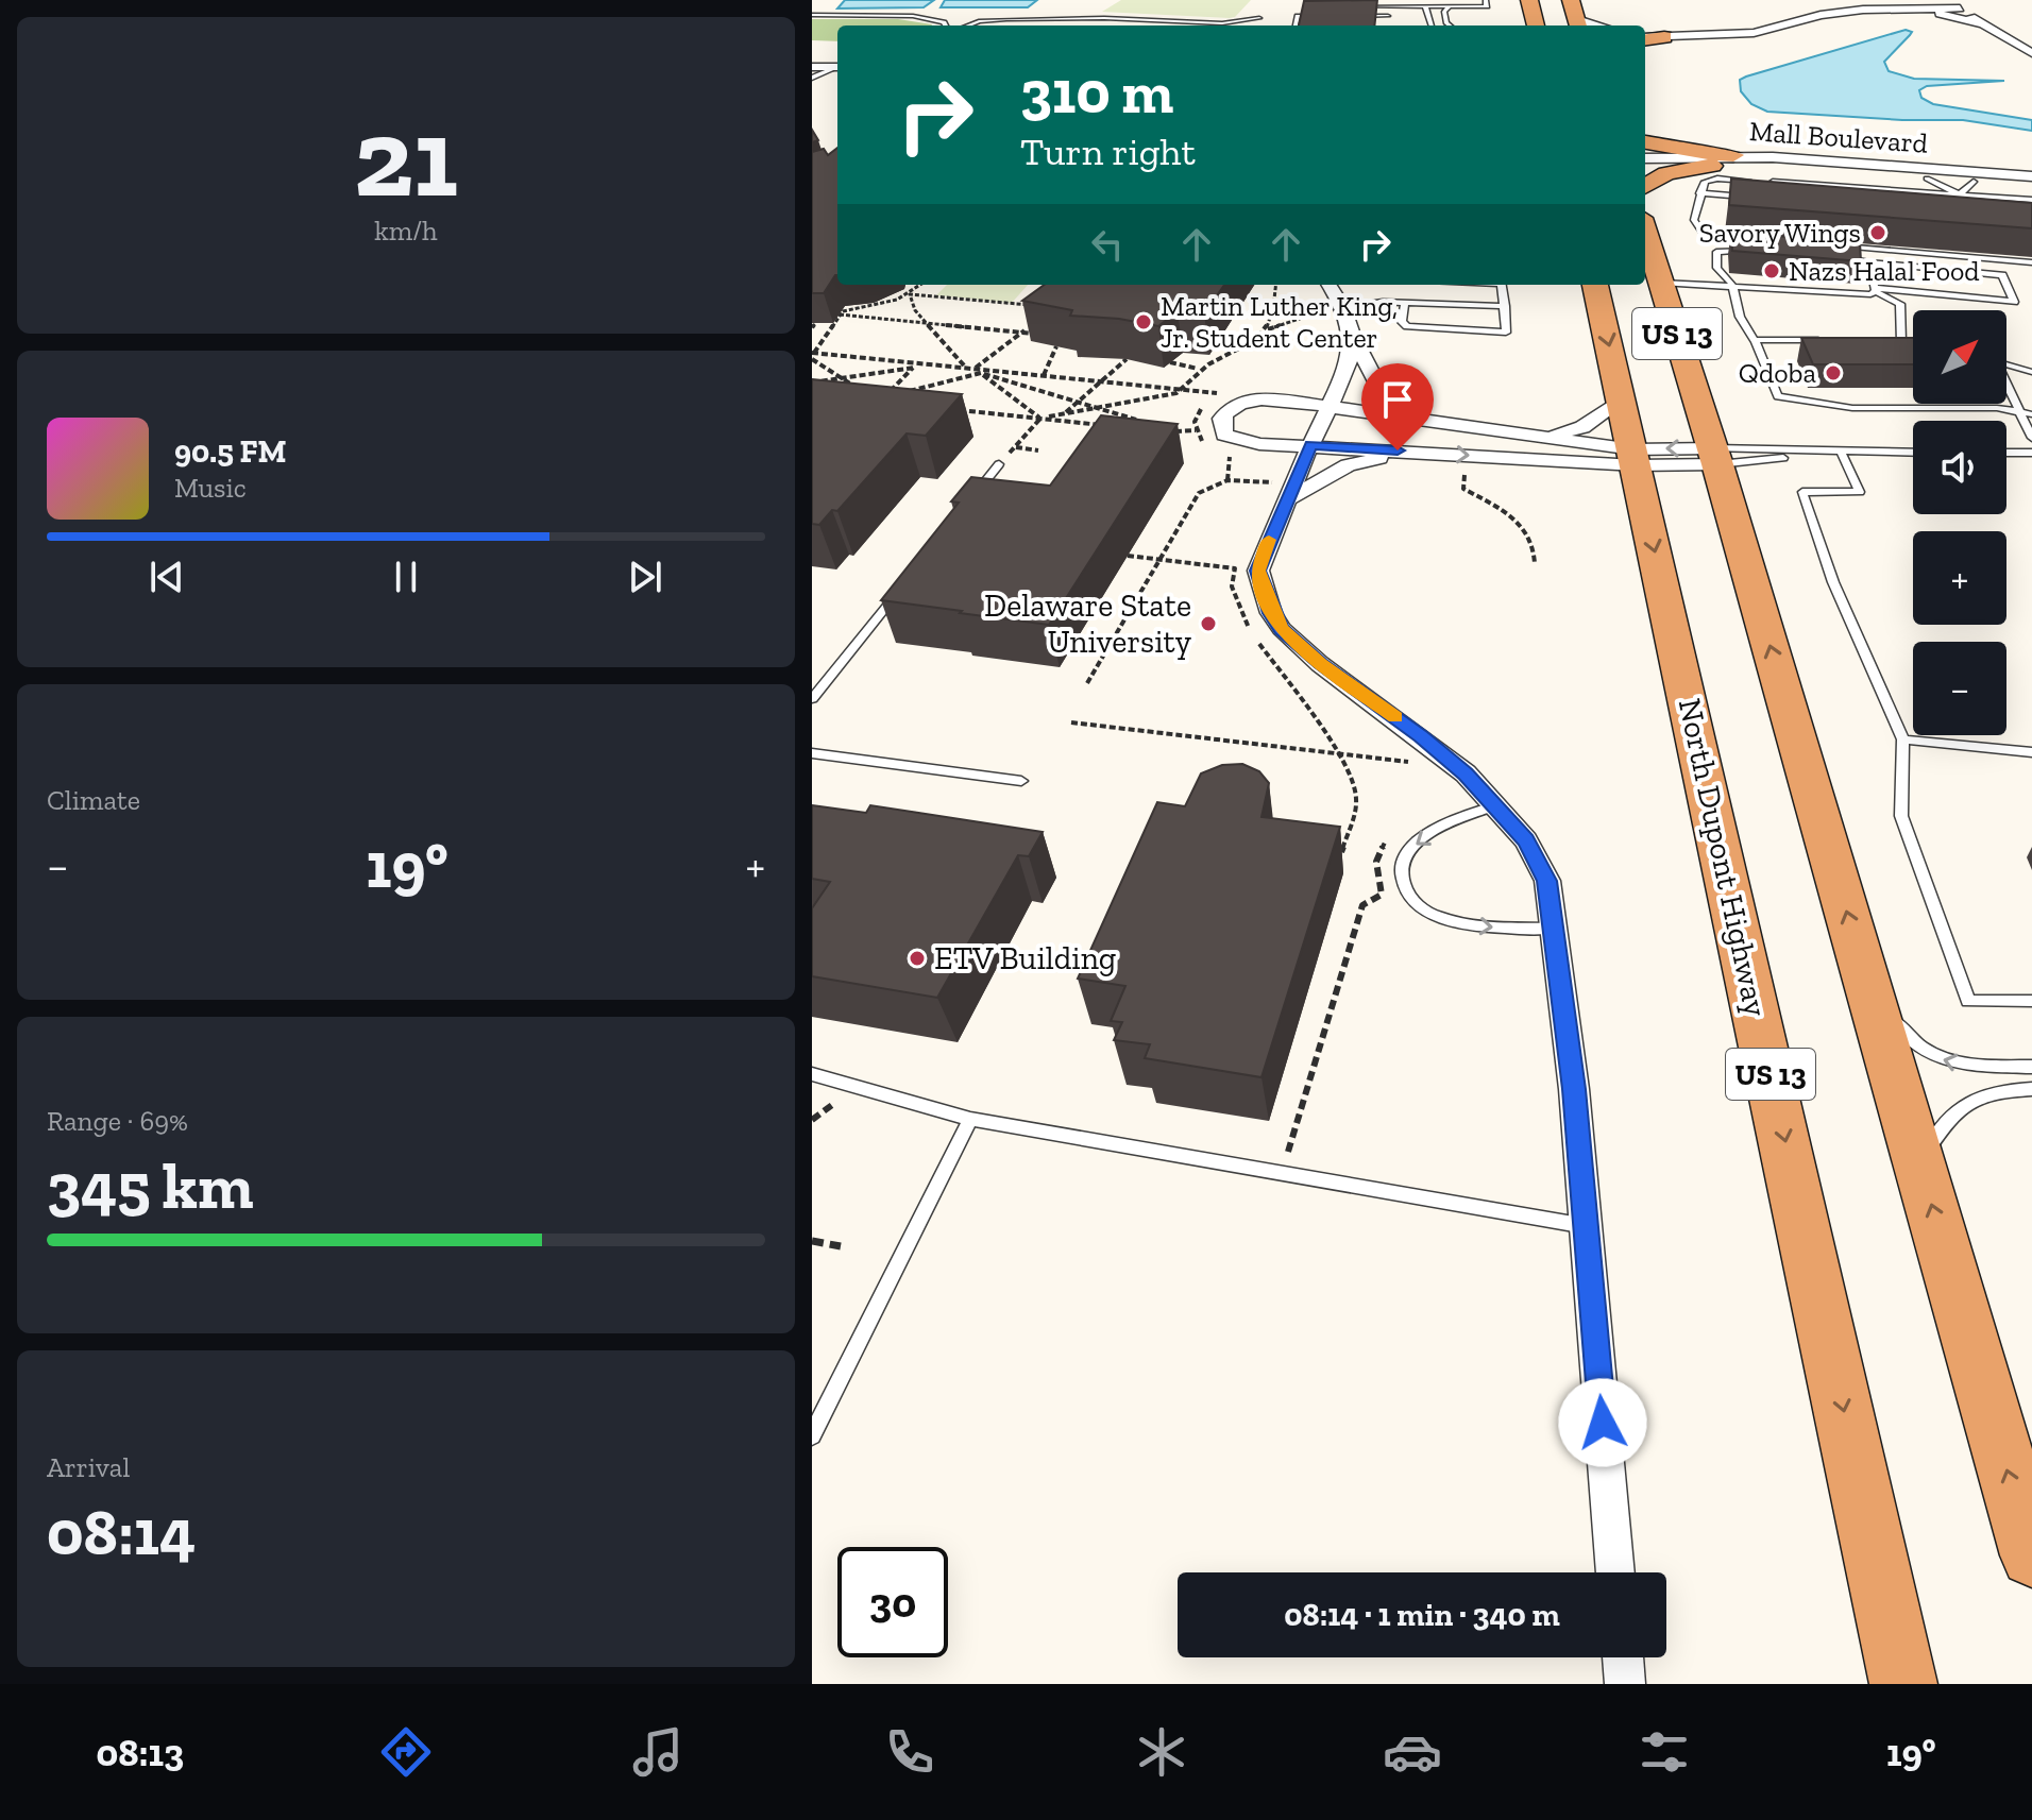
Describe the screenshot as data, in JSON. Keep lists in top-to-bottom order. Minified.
{"streets":{"highway":["US 13","North Dupont Highway"],"street":["Mall Boulevard"]},"places":["Savory Wings","Nazs Halal Food","Martin Luther King, Jr. Student Center","Qdoba","Delaware State University","ETV Building"],"north":"top right","page":{"tile":[["21","km/h"],"Climate",["Range · 69%","345 km"],["Arrival","08:14"]],"turn":["310 m","Turn right"],"map_buttons":["+","−"],"song":["90.5 FM","Music"],"heat":["−","19°","+"],"limit":"30","trip":"08:14 · 1 min · 340 m","tabs":["08:13","19°"]}}
